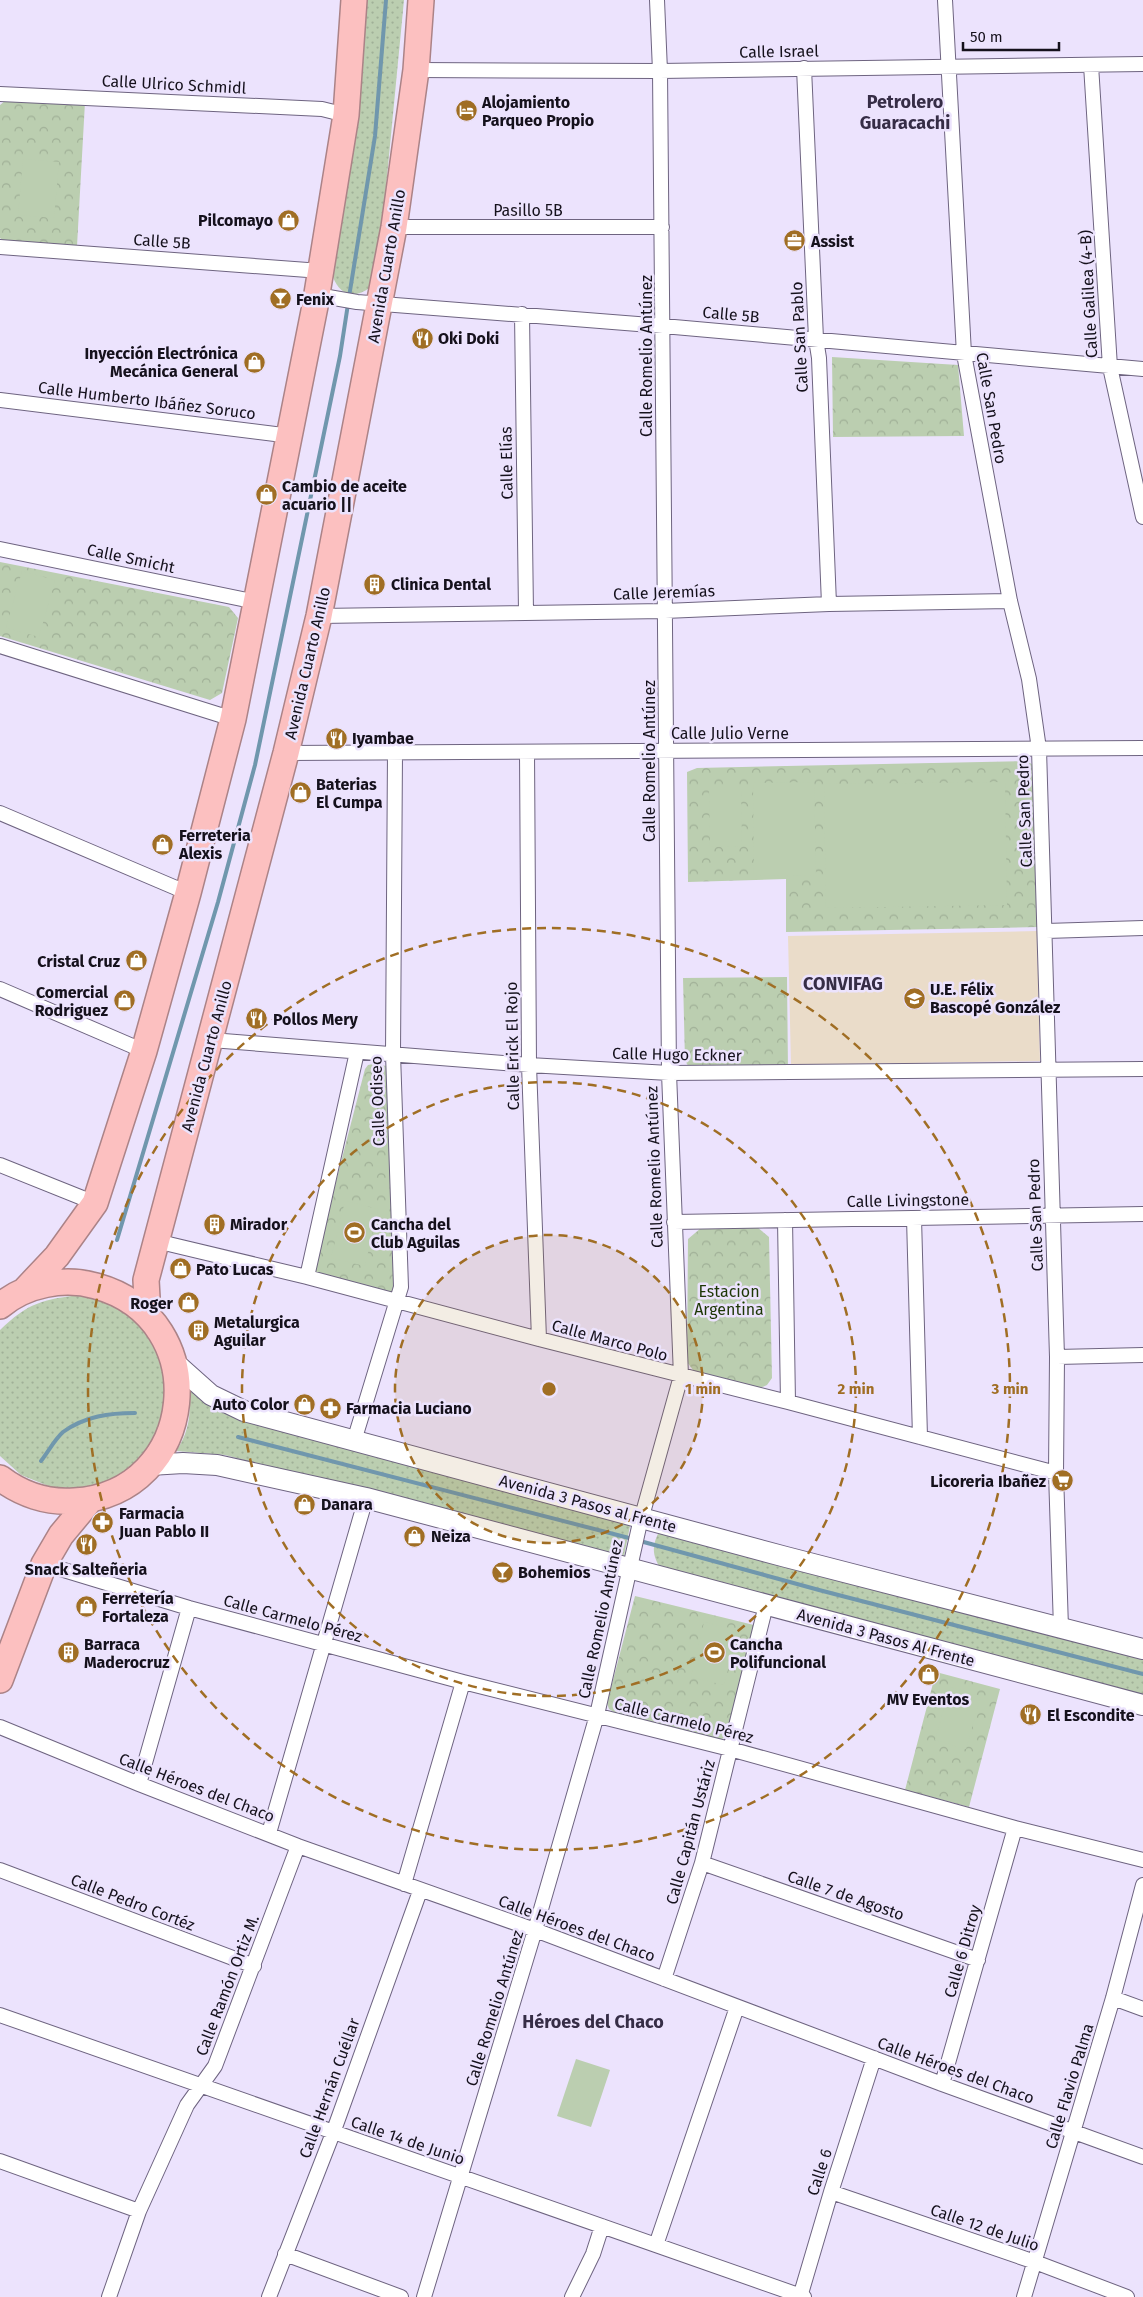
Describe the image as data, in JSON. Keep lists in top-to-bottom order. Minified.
{"streets":{"highway":["Avenida Cuarto Anillo"],"main road":["Avenida 3 Pasos al Frente","Avenida 3 Pasos Al Frente"],"street":["Calle Israel","Calle Ulrico Schmidl","Pasillo 5B","Calle 5B","Calle Galilea (4-B)","Calle San Pablo","Calle Romelio Antúnez","Calle Humberto Ibáñez Soruco","Calle San Pedro","Calle Elías","Calle Smicht","Calle Jeremías","Calle Julio Verne","Calle Erick El Rojo","Calle Hugo Eckner","Calle Odiseo","Calle Livingstone","Calle Marco Polo","Calle Carmelo Pérez","Calle Héroes del Chaco","Calle Capitán Ustáriz","Calle 7 de Agosto","Calle Pedro Cortéz","Calle 6 Ditroy","Calle Ramón Ortiz M.","Calle Flavio Palma","Calle Hernán Cuéllar","Calle 14 de Junio","Calle 6","Calle 12 de Julio"]},"crossings":[["Calle Israel","Avenida Cuarto Anillo"],["Calle Israel","Calle Galilea (4-B)"],["Calle Israel","Calle San Pablo"],["Calle Israel","Calle Romelio Antúnez"],["Calle Israel","Calle San Pedro"],["Pasillo 5B","Avenida Cuarto Anillo"],["Pasillo 5B","Calle Romelio Antúnez"],["Calle 5B","Avenida Cuarto Anillo"],["Calle 5B","Calle Galilea (4-B)"],["Calle 5B","Calle San Pablo"],["Calle 5B","Calle Romelio Antúnez"],["Calle 5B","Calle San Pedro"],["Calle 5B","Calle Elías"],["Avenida Cuarto Anillo","Calle Jeremías"],["Avenida Cuarto Anillo","Calle Julio Verne"],["Avenida Cuarto Anillo","Calle Hugo Eckner"],["Avenida Cuarto Anillo","Calle Marco Polo"],["Calle San Pablo","Calle Jeremías"],["Calle Romelio Antúnez","Calle Jeremías"],["Calle Romelio Antúnez","Calle Julio Verne"],["Calle Romelio Antúnez","Calle Hugo Eckner"],["Calle Romelio Antúnez","Calle Livingstone"],["Calle Romelio Antúnez","Calle Marco Polo"],["Calle Romelio Antúnez","Avenida 3 Pasos al Frente"],["Calle Romelio Antúnez","Calle Carmelo Pérez"],["Calle Romelio Antúnez","Avenida 3 Pasos Al Frente"],["Calle Romelio Antúnez","Calle Héroes del Chaco"],["Calle Romelio Antúnez","Calle 14 de Junio"],["Calle San Pedro","Calle Jeremías"],["Calle San Pedro","Calle Julio Verne"],["Calle San Pedro","Calle Hugo Eckner"],["Calle San Pedro","Calle Livingstone"],["Calle San Pedro","Calle Marco Polo"],["Calle San Pedro","Avenida 3 Pasos al Frente"],["Calle Elías","Calle Jeremías"],["Calle Julio Verne","Calle Erick El Rojo"],["Calle Julio Verne","Calle Odiseo"],["Calle Erick El Rojo","Calle Hugo Eckner"],["Calle Erick El Rojo","Calle Marco Polo"],["Calle Hugo Eckner","Calle Odiseo"],["Calle Odiseo","Calle Marco Polo"],["Calle Odiseo","Avenida 3 Pasos al Frente"],["Calle Carmelo Pérez","Calle Capitán Ustáriz"],["Calle Carmelo Pérez","Calle 6 Ditroy"],["Avenida 3 Pasos Al Frente","Calle Capitán Ustáriz"],["Calle Héroes del Chaco","Calle Capitán Ustáriz"],["Calle Héroes del Chaco","Calle 6 Ditroy"],["Calle Héroes del Chaco","Calle Ramón Ortiz M."],["Calle Héroes del Chaco","Calle Flavio Palma"],["Calle Héroes del Chaco","Calle Hernán Cuéllar"],["Calle Héroes del Chaco","Calle 6"],["Calle Capitán Ustáriz","Calle 7 de Agosto"],["Calle 7 de Agosto","Calle 6 Ditroy"],["Calle Pedro Cortéz","Calle Ramón Ortiz M."],["Calle Ramón Ortiz M.","Calle 14 de Junio"],["Calle Flavio Palma","Calle 12 de Julio"],["Calle Hernán Cuéllar","Calle 14 de Junio"],["Calle 14 de Junio","Calle 6"],["Calle 6","Calle 12 de Julio"]],"districts":["Petrolero Guaracachi","CONVIFAG","Héroes del Chaco"],"parks":["Estacion Argentina"],"places":{"hotel":["Alojamiento Parqueo Propio"],"shop":["Pilcomayo","Inyección Electrónica Mecánica General","Cambio de aceite acuario ||","Baterias El Cumpa","Ferreteria Alexis","Cristal Cruz","Comercial Rodriguez","Pato Lucas","Roger","Auto Color","Danara","Neiza","Ferretería Fortaleza","MV Eventos"],"office":["Assist"],"bar":["Fenix","Bohemios"],"restaurant":["Oki Doki","Iyambae","Pollos Mery","Snack Salteñeria","El Escondite"],"building":["Clinica Dental","Mirador","Metalurgica Aguilar","Barraca Maderocruz"],"school or university":["U.E. Félix Bascopé González"],"sports":["Cancha del Club Aguilas","Cancha Polifuncional"],"pharmacy":["Farmacia Luciano","Farmacia Juan Pablo II"],"supermarket":["Licoreria Ibañez"]},"scale_bar":"50 m","rings":["1 min","2 min","3 min"]}
